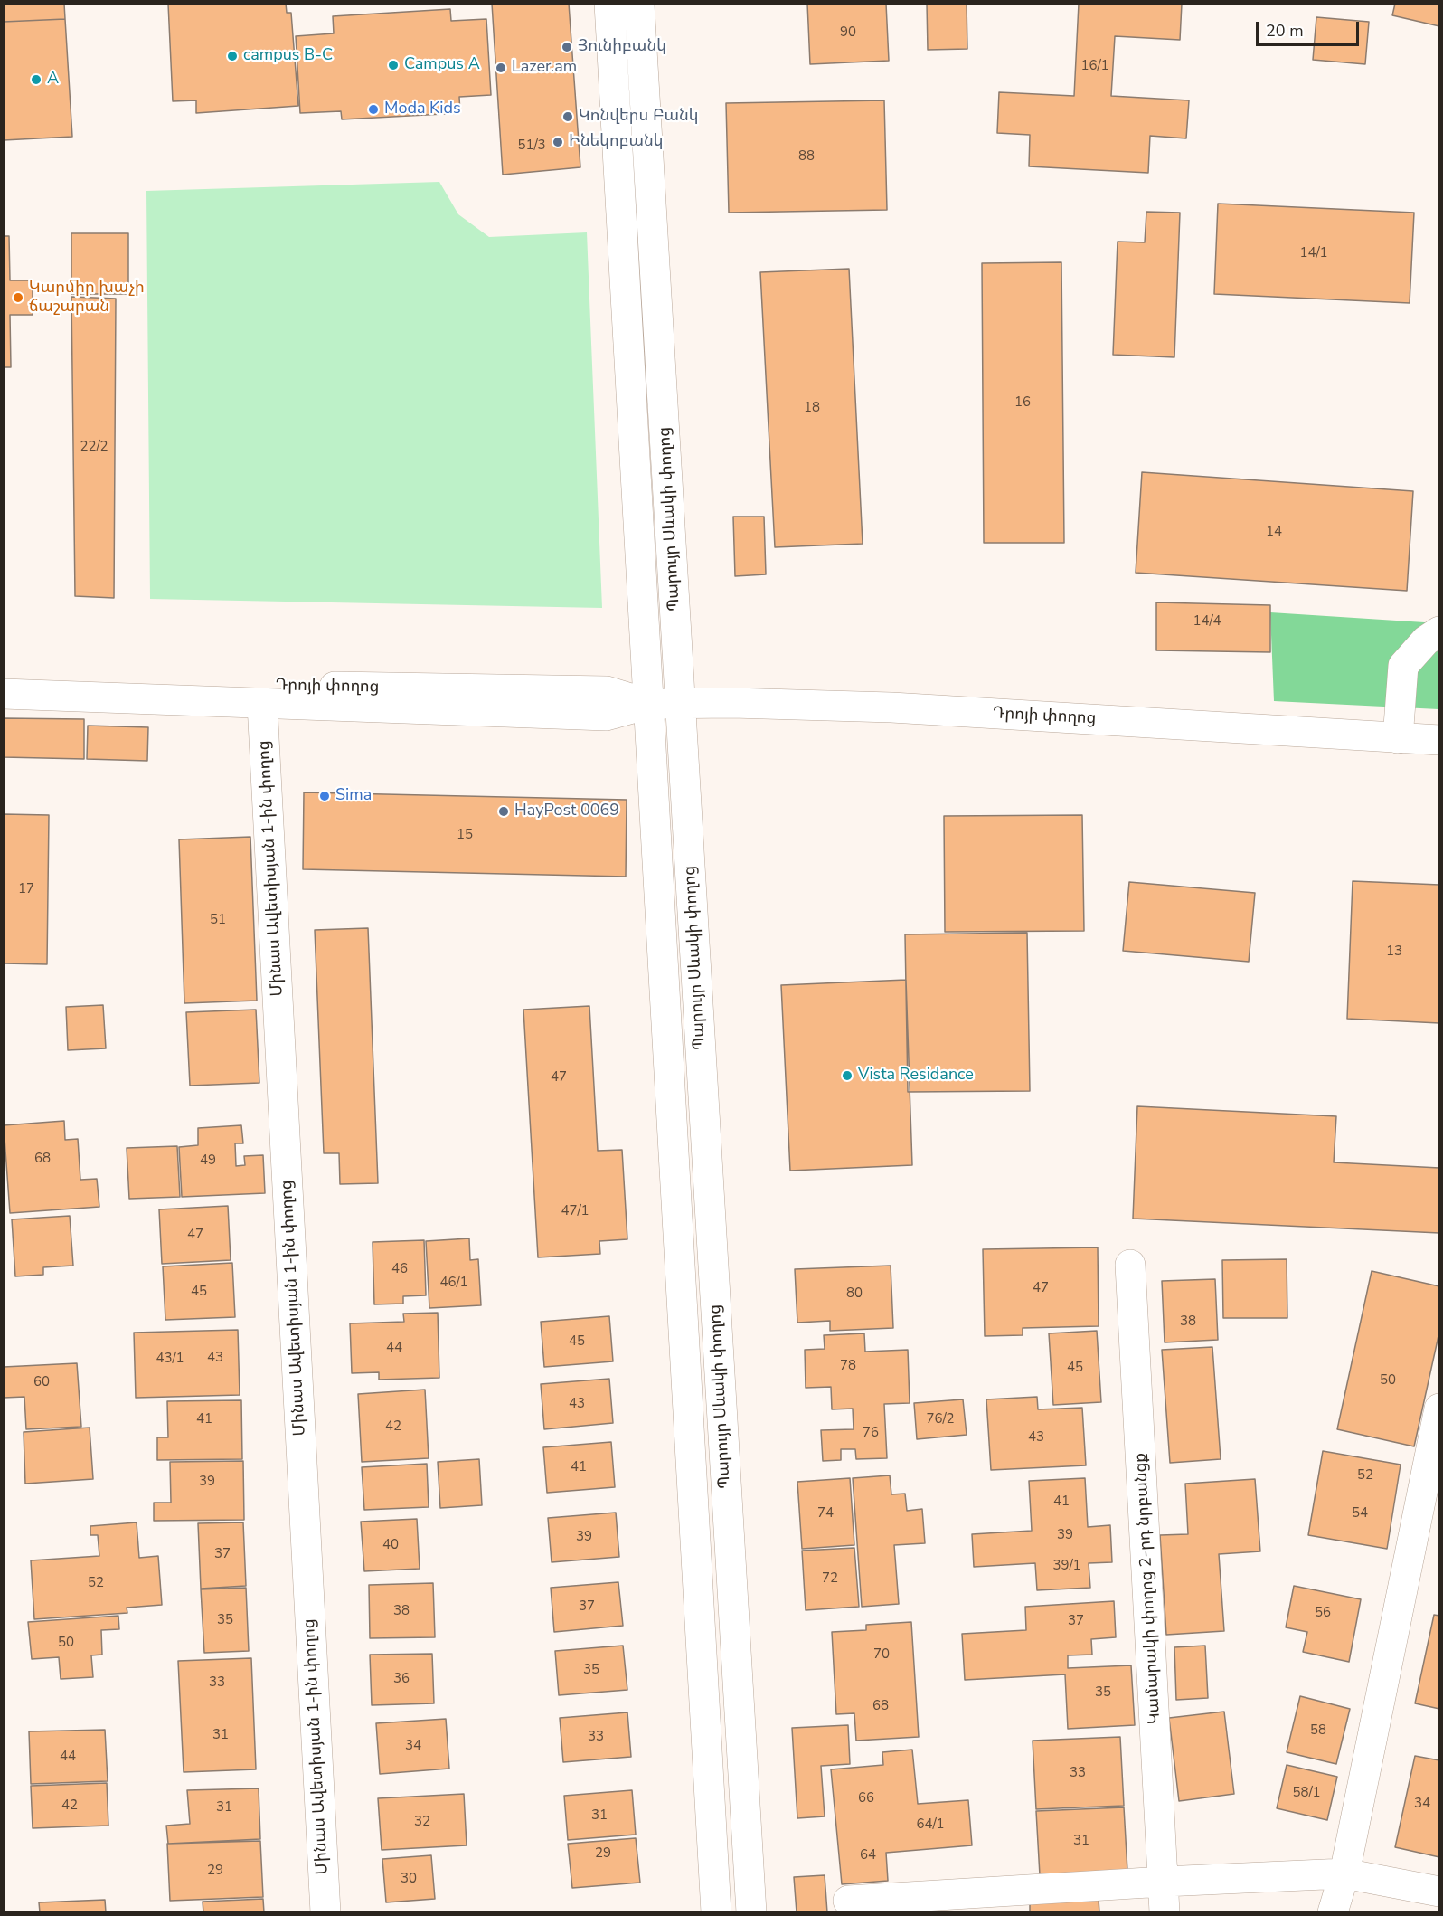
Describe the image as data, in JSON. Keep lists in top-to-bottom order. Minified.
{"streets":{"street":["Պարույր Սևակի փողոց","Դրոյի փողոց","Մինաս Ավետիսյան 1-ին փողոց","Կամարակի փողոց 2-րդ նրբանցք"]},"crossings":[["Պարույր Սևակի փողոց","Դրոյի փողոց"],["Դրոյի փողոց","Մինաս Ավետիսյան 1-ին փողոց"]],"places":["Յունիբանկ","campus B-C","Campus A","Lazer.am","A","Moda Kids","Կոնվերս Բանկ","Ինեկոբանկ","Կարմիր խաչի ճաշարան","Sima","HayPost 0069","Vista Residance"],"house_numbers":["90","16/1","51/3","88","14/1","16","18","22/2","14","14/4","15","17","51","13","47","68","49","47/1","47","46","46/1","47","45","80","38","45","44","43","43/1","78","45","50","60","43","41","76/2","42","76","43","41","52","39","41","74","54","39","39","40","37","39/1","72","52","37","38","56","35","37","50","70","35","36","33","35","68","58","31","33","34","44","33","58/1","66","34","42","31","31","32","64/1","31","29","64","29","30"],"scale_bar":"20 m"}
